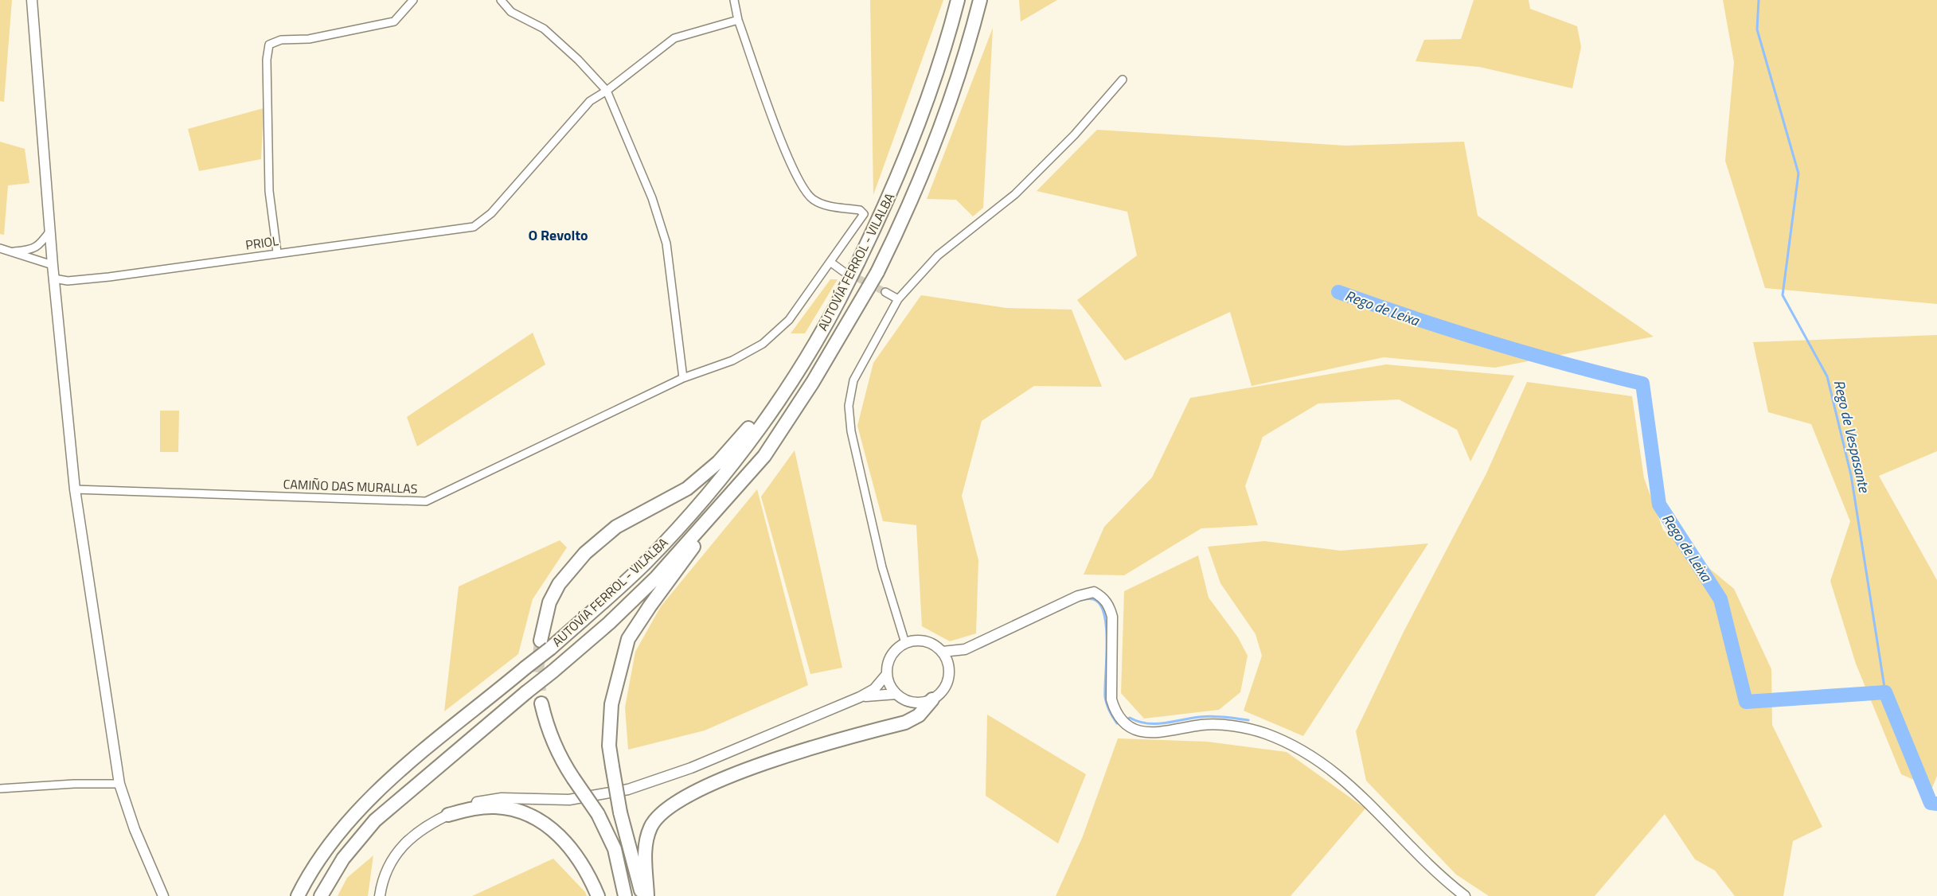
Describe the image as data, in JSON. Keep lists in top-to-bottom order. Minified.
{"streets":{"highway":["AUTOVÍA FERROL - VILALBA"],"street":["PRIOL","CAMIÑO DAS MURALLAS"]},"districts":["O Revolto"],"water":["Rego de Leixa","Rego de Vespasante"]}
